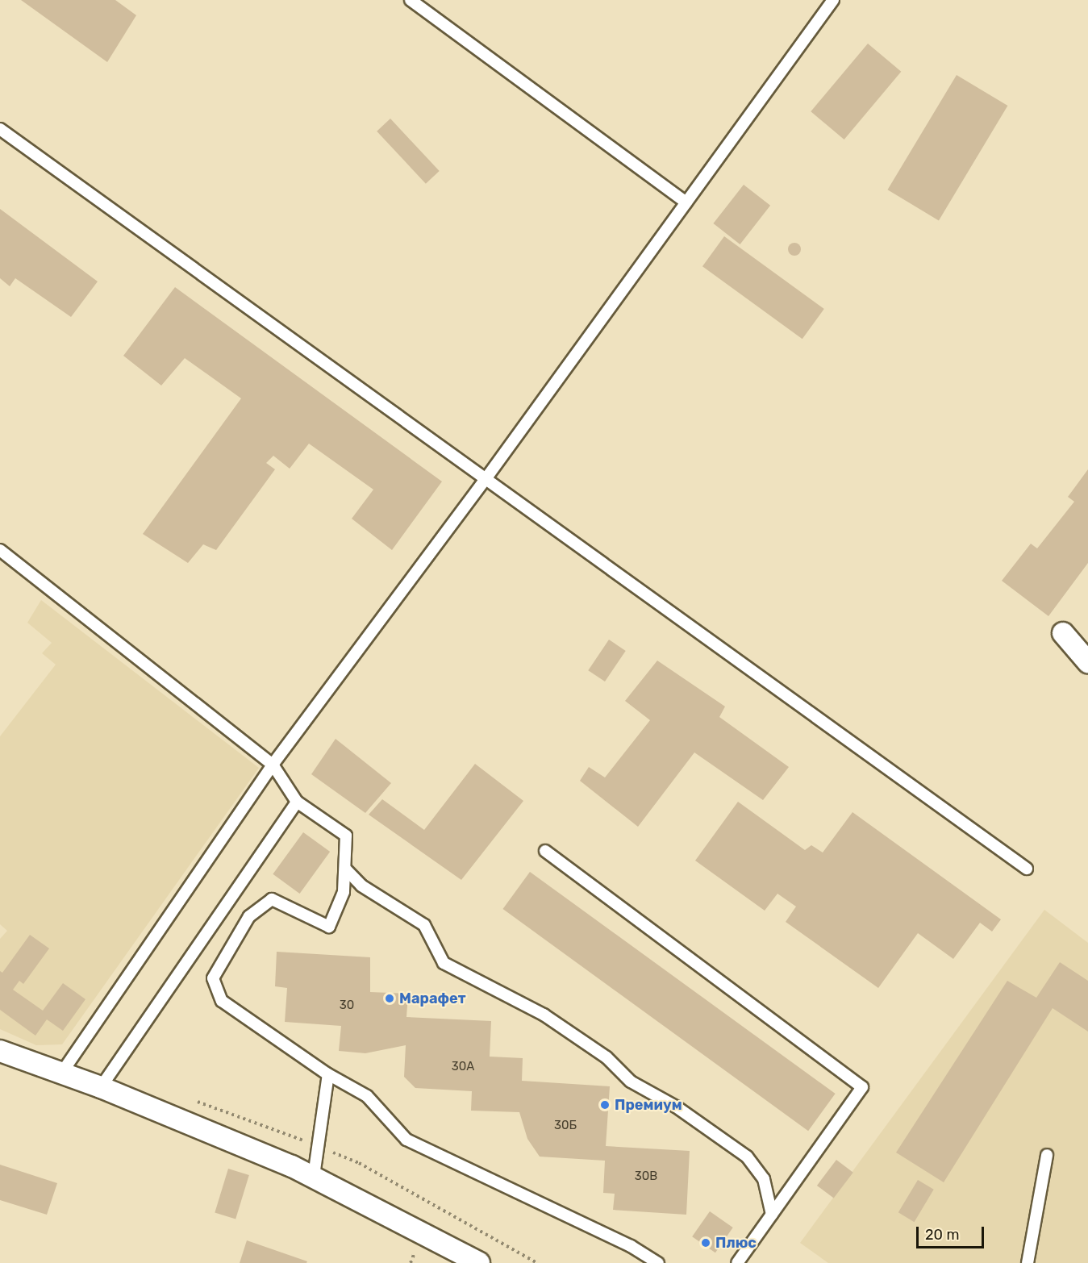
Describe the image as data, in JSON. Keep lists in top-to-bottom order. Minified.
{"places":["Марафет","Премиум","Плюс"],"house_numbers":["30","30А","30Б","30В"],"scale_bar":"20 m"}
